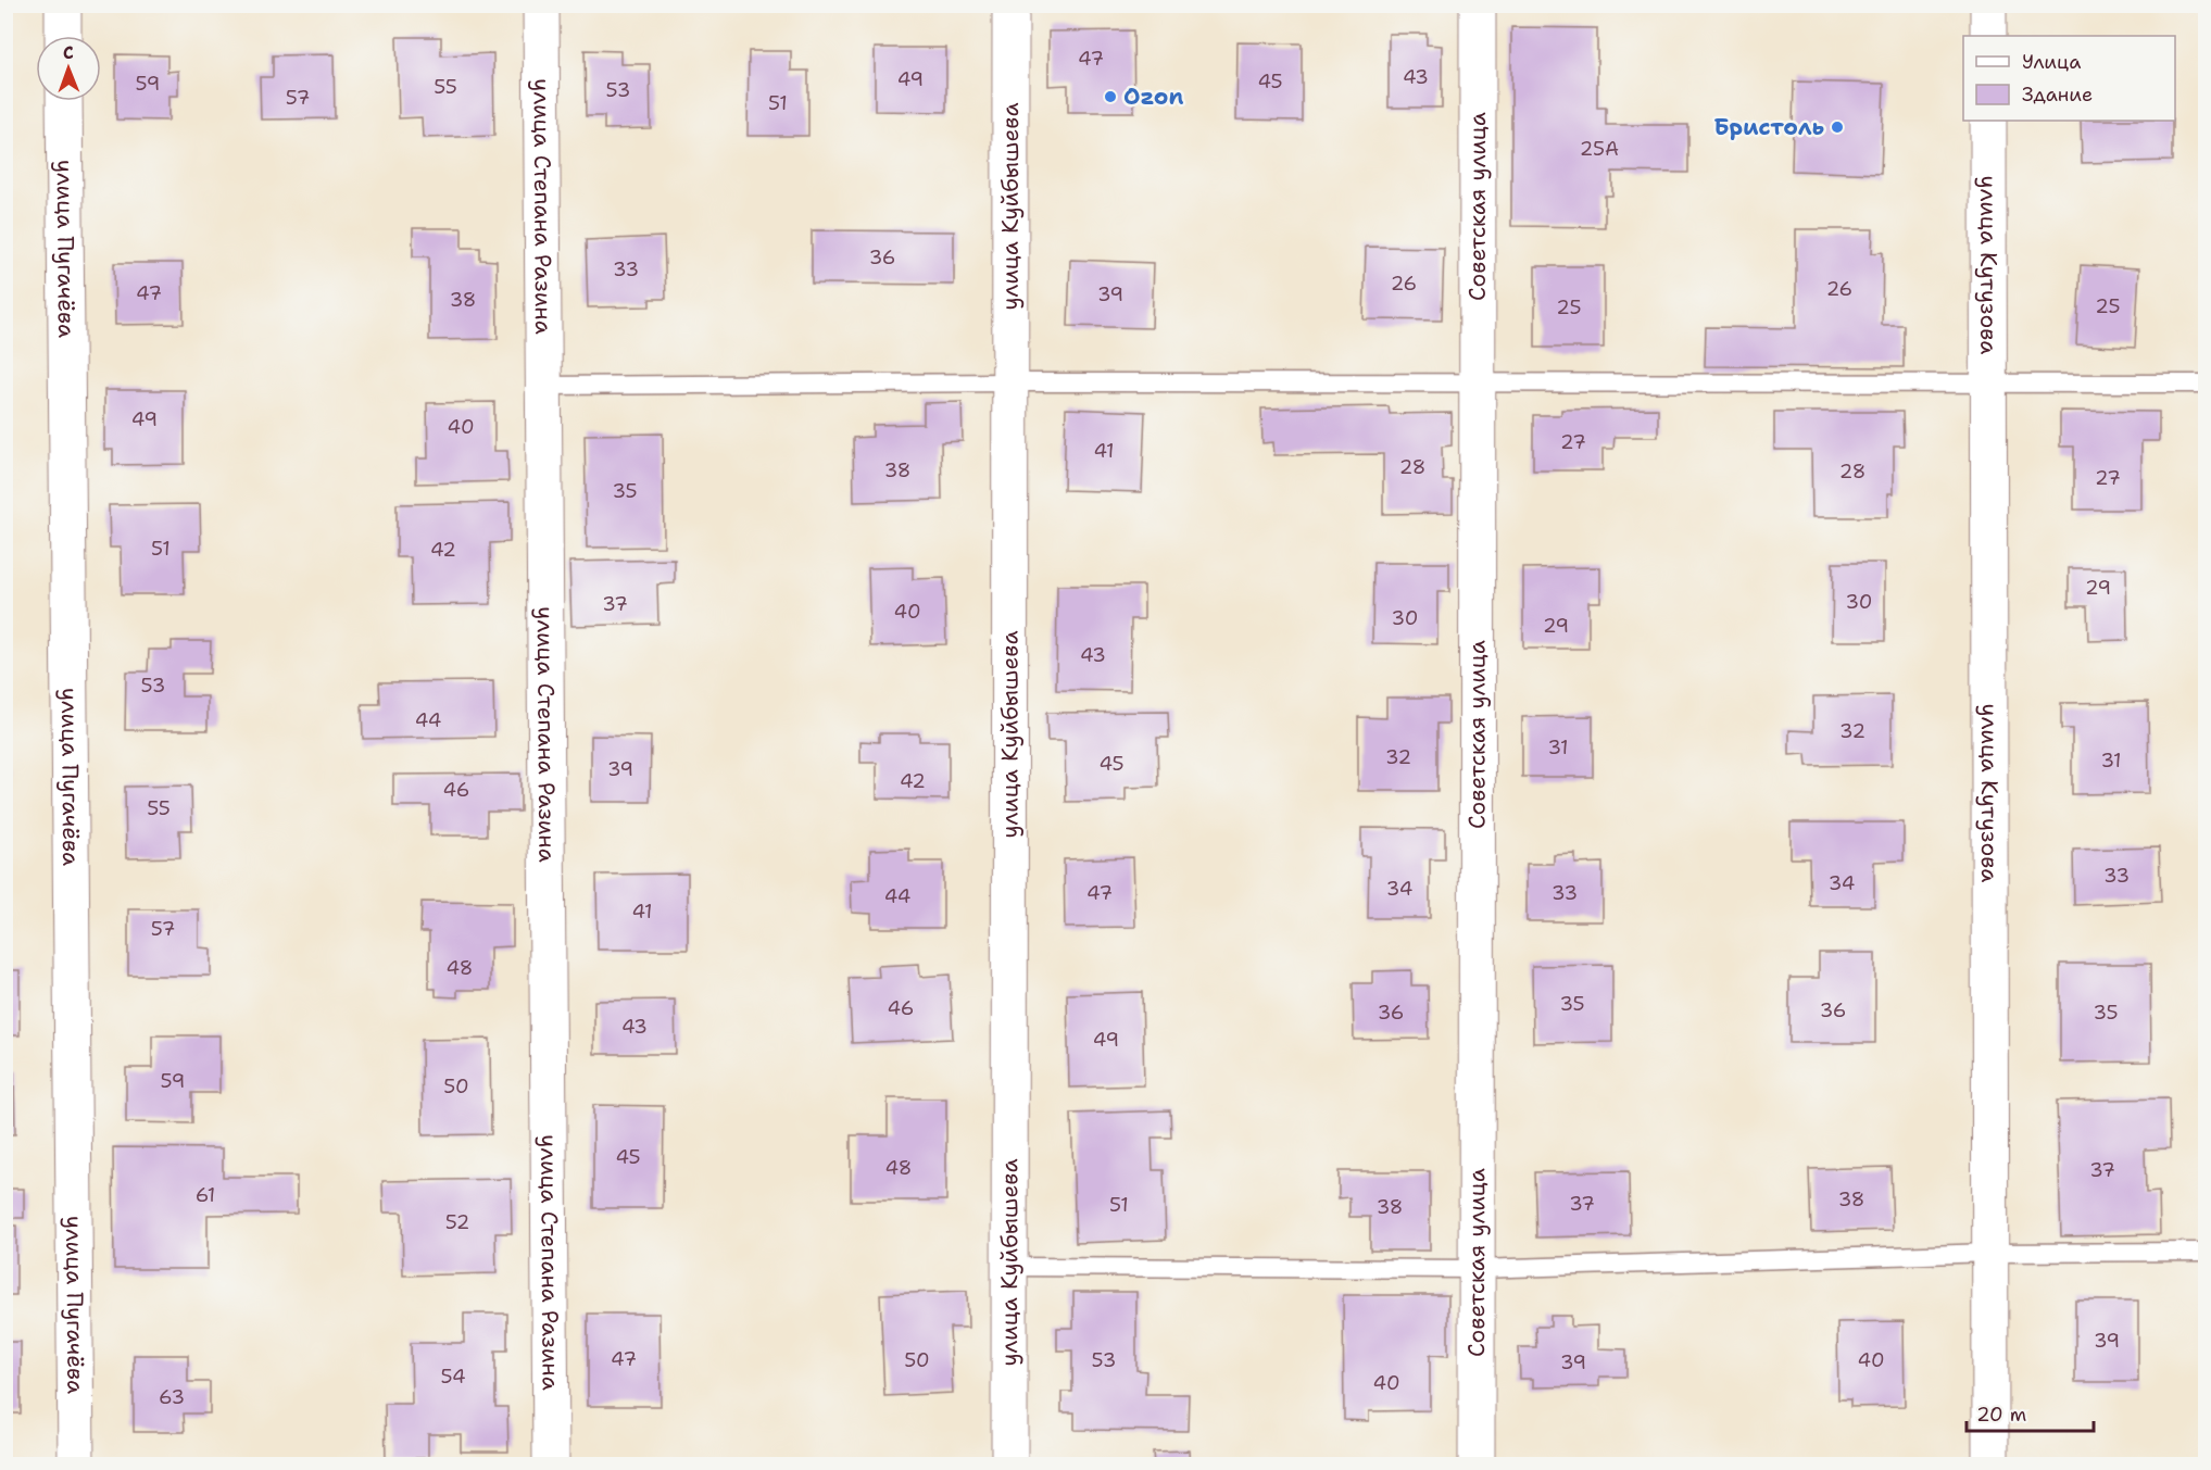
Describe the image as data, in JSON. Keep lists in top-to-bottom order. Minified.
{"streets":{"street":["улица Степана Разина","улица Куйбышева","Советская улица","улица Пугачёва","улица Кутузова"]},"places":["Ozon","Бристоль"],"house_numbers":["47","43","49","45","59","55","53","57","51","25А","36","33","26","26","47","39","38","25","25","49","40","27","41","28","38","28","27","35","51","42","29","30","37","40","30","29","43","53","44","32","31","32","31","45","39","42","46","55","33","34","34","47","33","44","41","57","48","35","46","36","36","35","43","49","59","50","45","48","37","61","38","37","51","38","52","39","47","50","53","40","39","54","40","63"],"legend":["Улица","Здание"],"scale_bar":"20 m","north":"top"}
